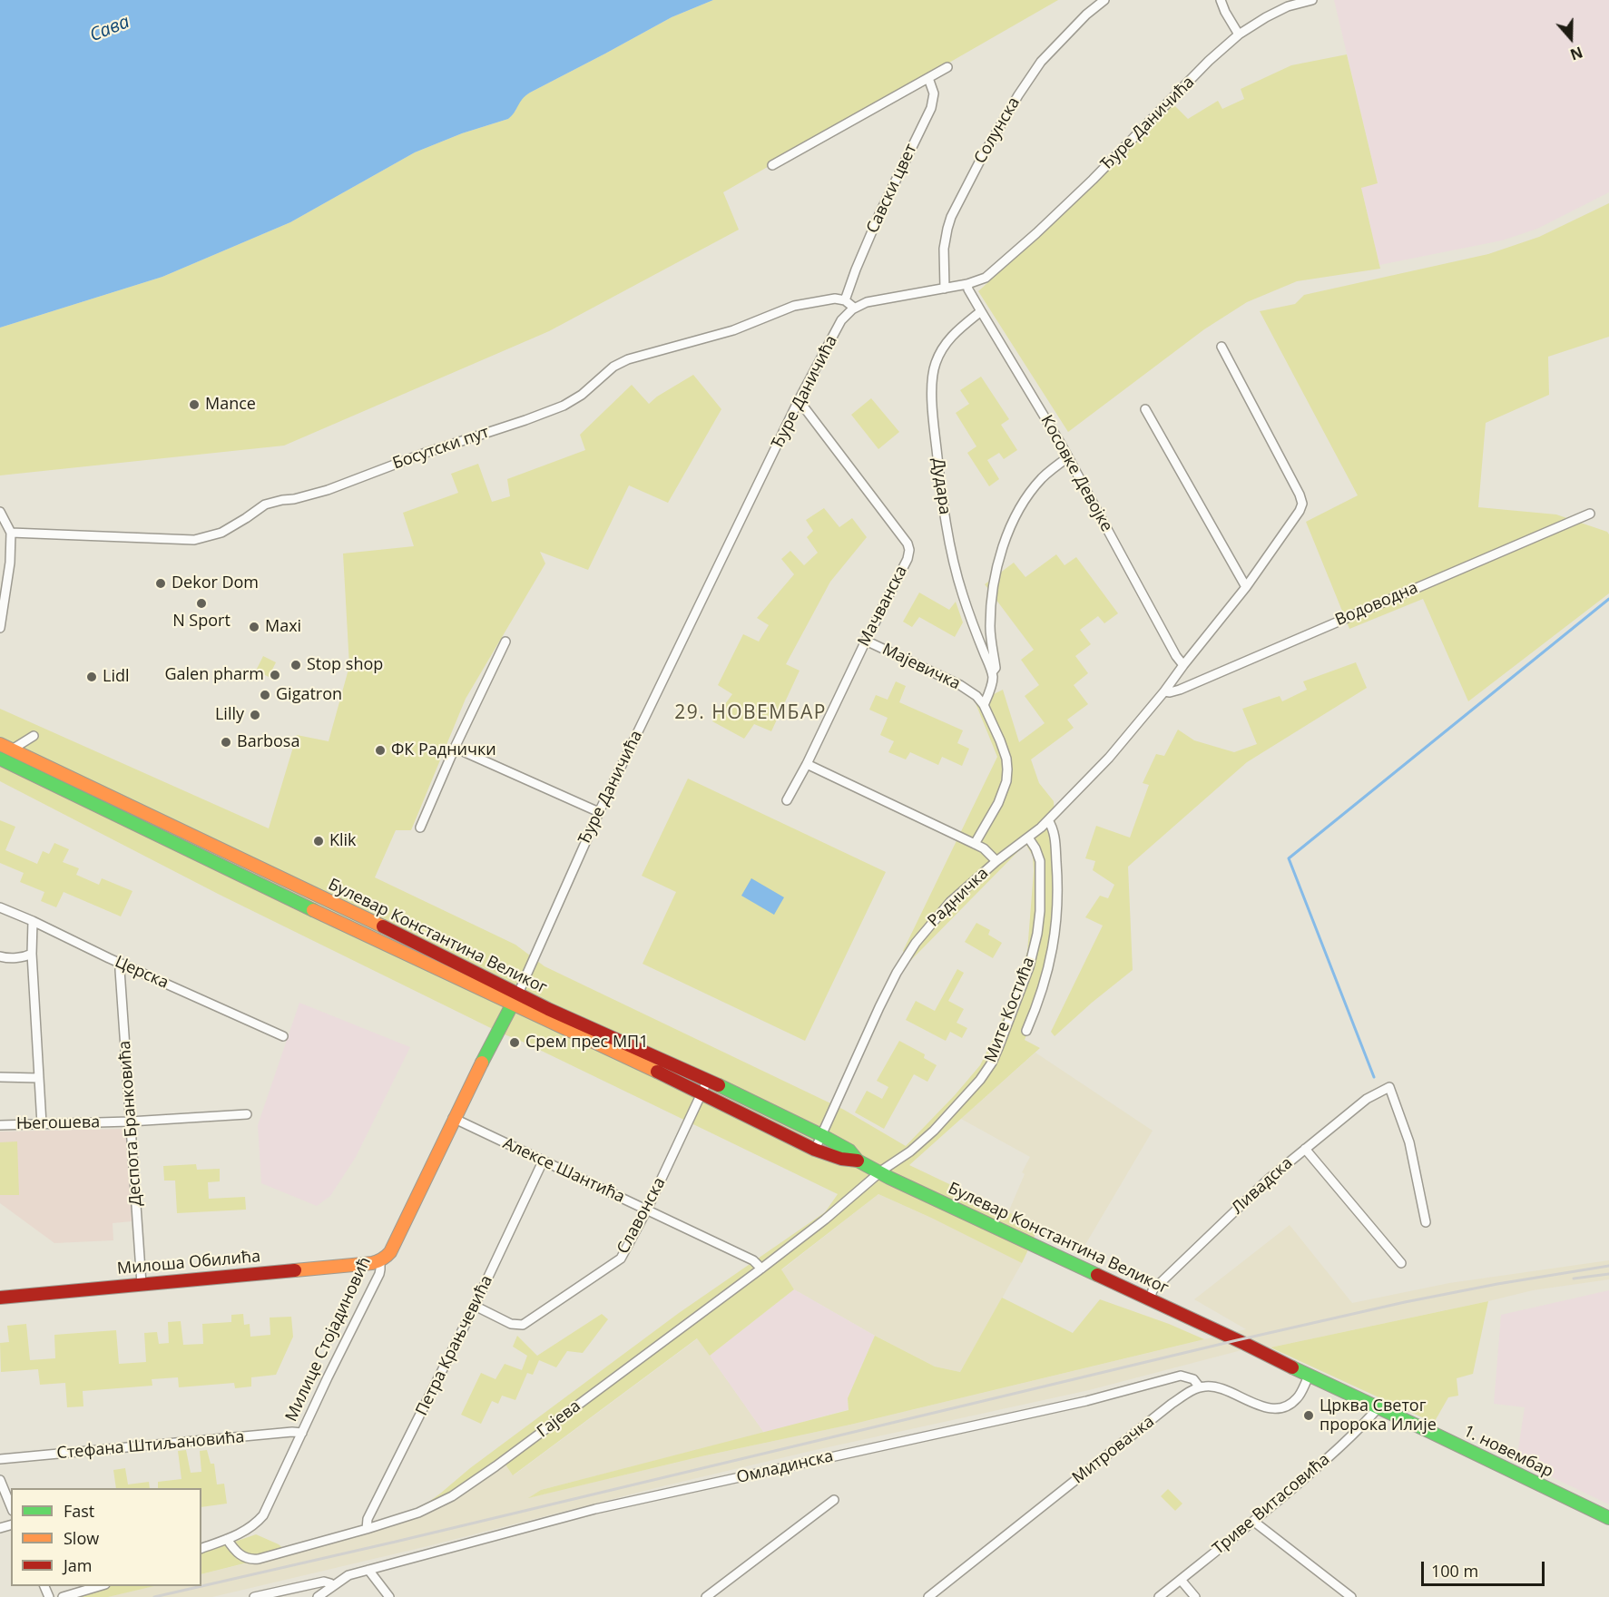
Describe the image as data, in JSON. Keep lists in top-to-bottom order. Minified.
{"streets":{"main road":["Булевар Константина Великог","Милоша Обилића","Милице Стојадиновић","1. новембар"],"street":["Ђуре Даничића","Солунска","Савски цвет","Босутски пут","Косовке Девојке","Дудара","Водоводна","Мачванска","Мајевичка","Радничка","Церска","Мите Костића","Његошева","Деспота Бранковића","Алексе Шантића","Ливадска","Славонска","Петра Крањчевића","Гајева","Стефана Штиљановића","Митровачка","Омладинска","Триве Витасовића"]},"crossings":[["Ђуре Даничића","Солунска"],["Ђуре Даничића","Косовке Девојке"],["Ђуре Даничића","Мачванска"],["Ђуре Даничића","Булевар Константина Великог"],["Ђуре Даничића","Милице Стојадиновић"],["Савски цвет","Босутски пут"],["Косовке Девојке","Дудара"],["Водоводна","Радничка"],["Мачванска","Мајевичка"],["Радничка","Булевар Константина Великог"],["Радничка","Мите Костића"],["Булевар Константина Великог","Мите Костића"],["Булевар Константина Великог","Ливадска"],["Булевар Константина Великог","Славонска"],["Булевар Константина Великог","Милице Стојадиновић"],["Булевар Константина Великог","Гајева"],["Булевар Константина Великог","1. новембар"],["Церска","Деспота Бранковића"],["Мите Костића","Гајева"],["Његошева","Деспота Бранковића"],["Деспота Бранковића","Милоша Обилића"],["Алексе Шантића","Славонска"],["Алексе Шантића","Милице Стојадиновић"],["Алексе Шантића","Петра Крањчевића"],["Алексе Шантића","Гајева"],["Славонска","Петра Крањчевића"],["Милоша Обилића","Милице Стојадиновић"],["Милице Стојадиновић","Гајева"],["Милице Стојадиновић","Стефана Штиљановића"],["Петра Крањчевића","Гајева"],["Митровачка","Омладинска"],["1. новембар","Триве Витасовића"]],"districts":["29. НОВЕМБАР"],"water":["Сава"],"places":["Mance","Dekor Dom","N Sport","Maxi","Stop shop","Galen pharm","Lidl","Gigatron","Lilly","Barbosa","ФК Раднички","Klik","Срем прес МП1","Црква Светог пророка Илије"],"legend":["Fast","Slow","Jam"],"scale_bar":"100 m","north":"bottom"}
